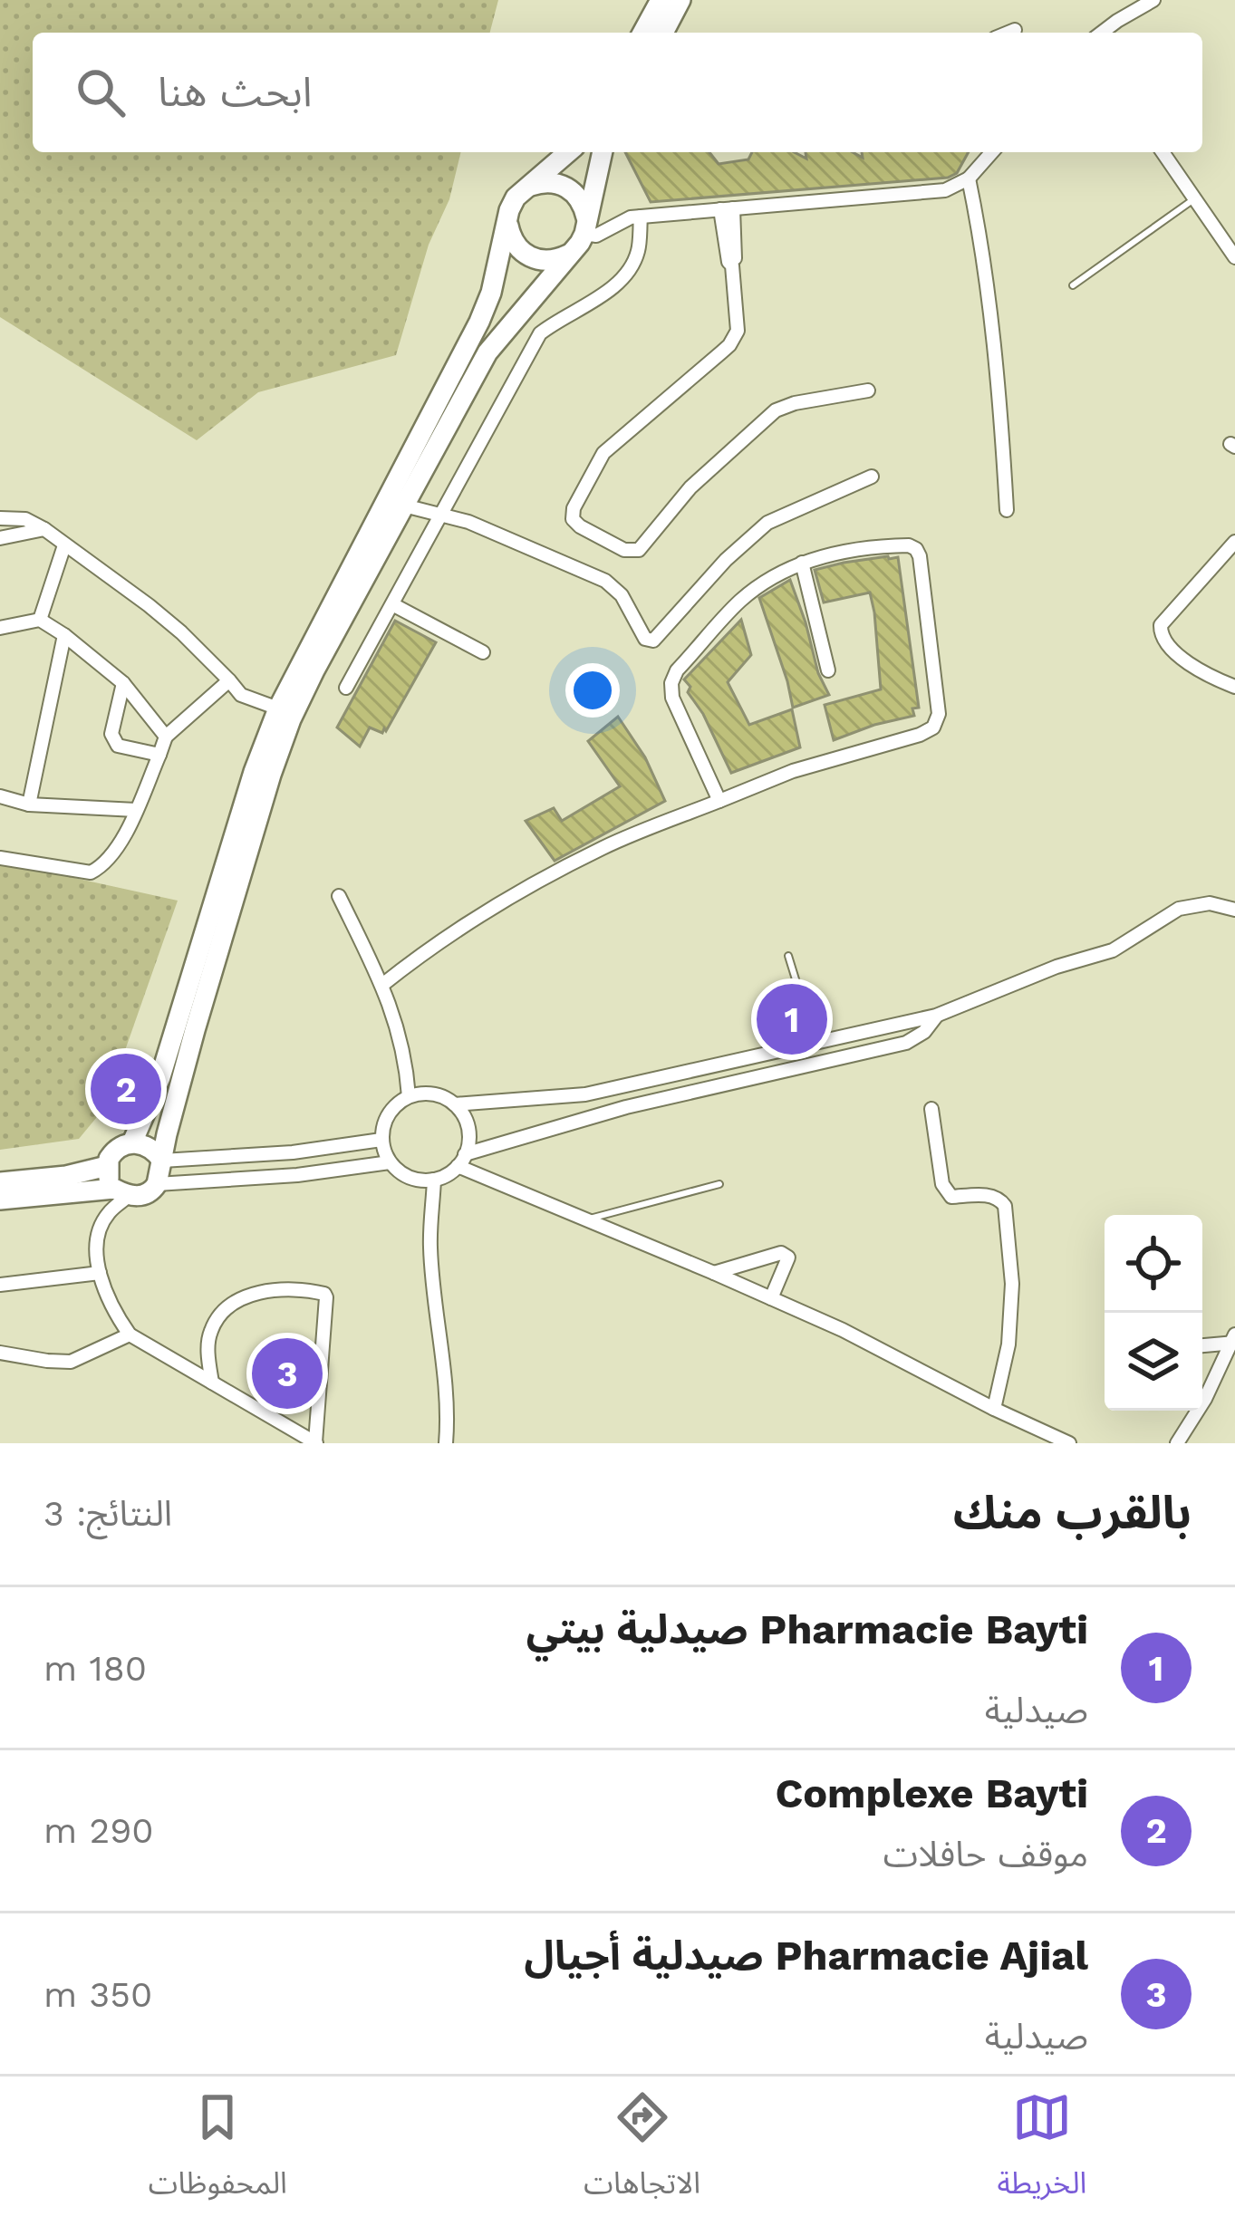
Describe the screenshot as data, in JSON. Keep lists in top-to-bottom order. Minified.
{"page":{"search":"ابحث هنا","pins":["1","2","3"],"heading":["بالقرب منك","النتائج: 3"],"list":[{"mark":"1","name":"Pharmacie Bayti صيدلية بيتي","note":"صيدلية","value":"180 m"},{"mark":"2","name":"Complexe Bayti","note":"موقف حافلات","value":"290 m"},{"mark":"3","name":"Pharmacie Ajial صيدلية أجيال","note":"صيدلية","value":"350 m"}],"nav":["الخريطة","الاتجاهات","المحفوظات"]}}
